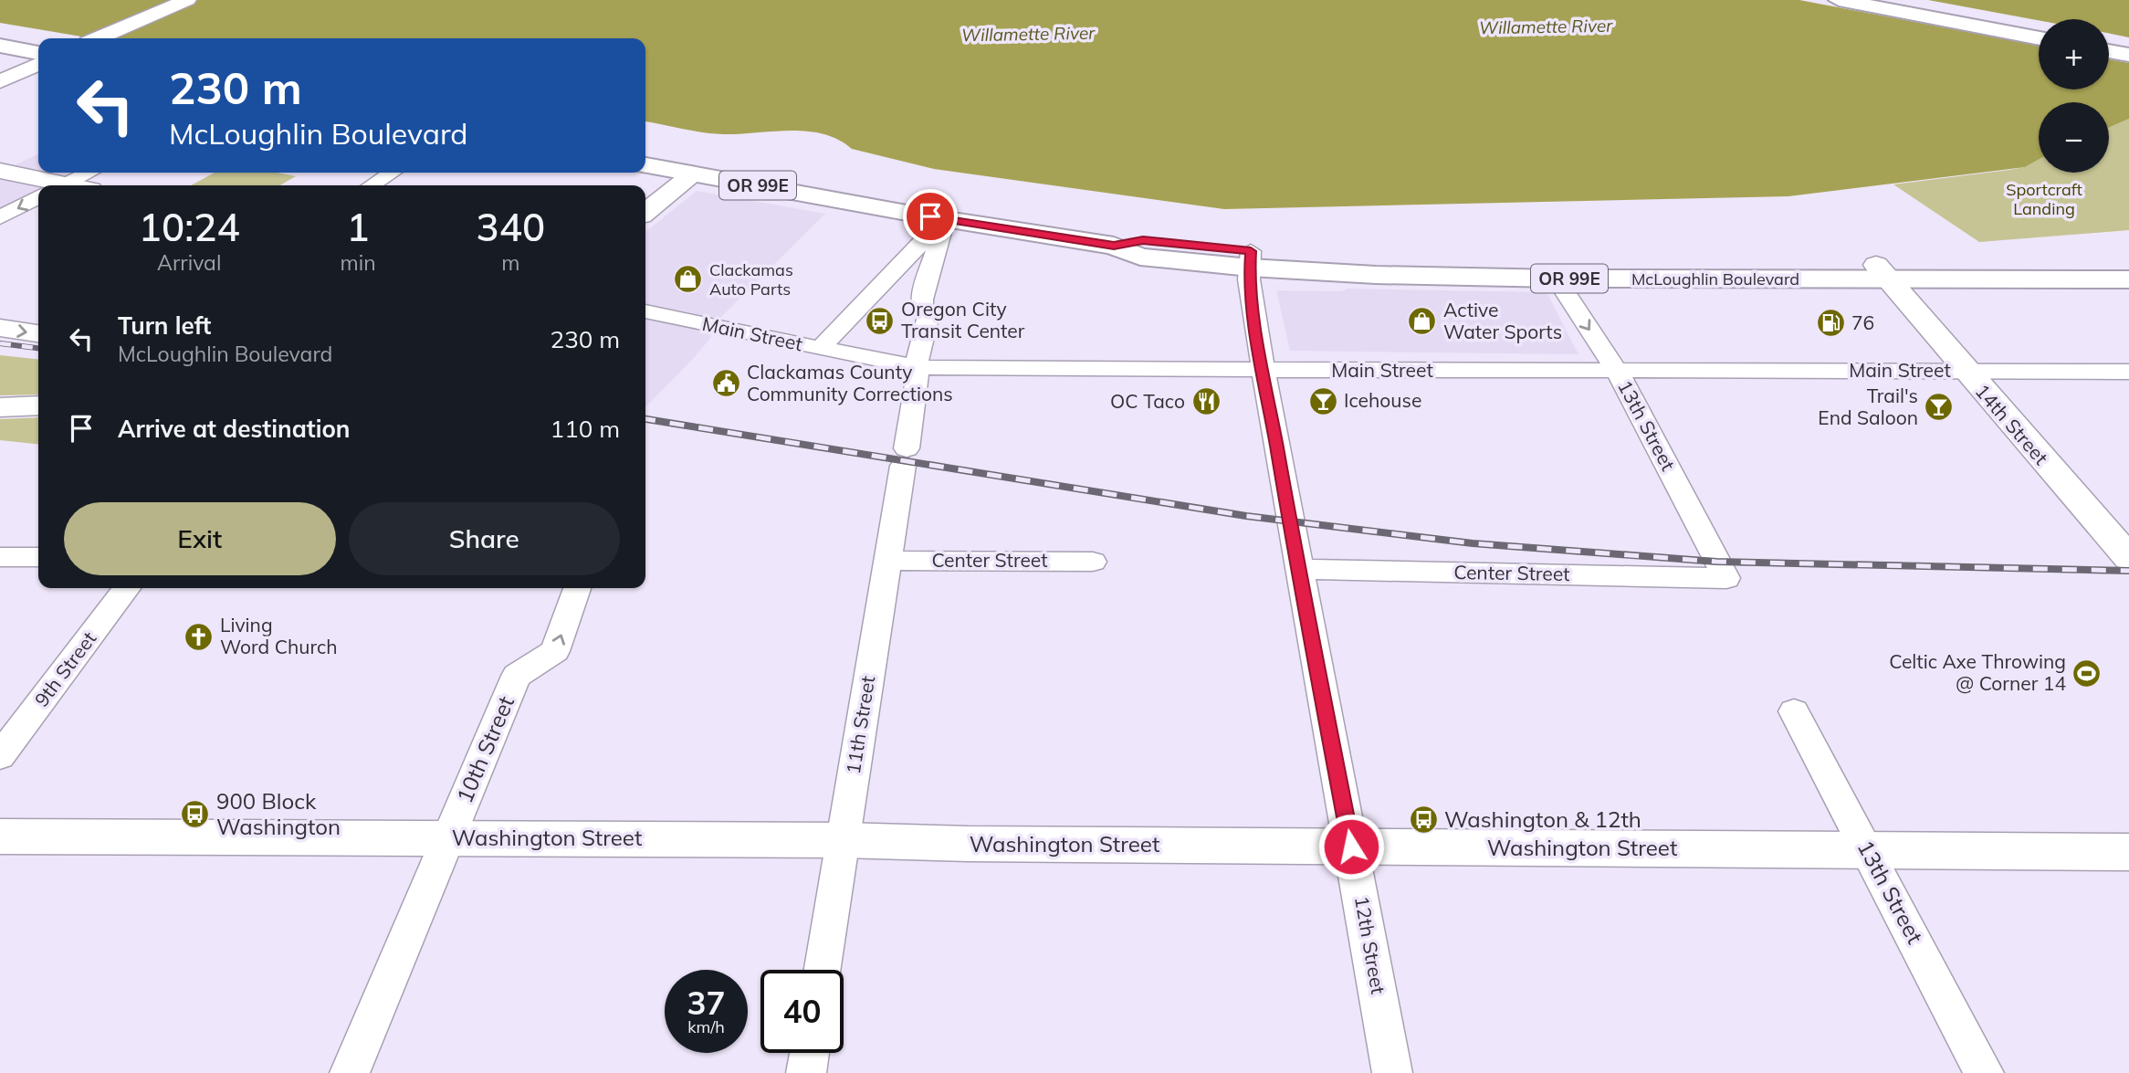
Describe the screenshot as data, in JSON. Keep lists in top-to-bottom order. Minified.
{"streets":{"highway":["OR 99E","McLoughlin Boulevard"],"main road":["14th Street","Washington Street"],"street":["Main Street","13th Street","Center Street","9th Street","11th Street","10th Street","12th Street"]},"crossings":[["McLoughlin Boulevard","14th Street"],["McLoughlin Boulevard","13th Street"],["McLoughlin Boulevard","11th Street"],["McLoughlin Boulevard","12th Street"],["Main Street","14th Street"],["Main Street","13th Street"],["Main Street","11th Street"],["Main Street","12th Street"],["13th Street","Center Street"],["13th Street","Washington Street"],["Center Street","11th Street"],["Center Street","12th Street"],["11th Street","Washington Street"],["10th Street","Washington Street"],["Washington Street","12th Street"]],"one_way":["10th Street"],"water":["Willamette River"],"parks":["Sportcraft Landing"],"places":{"shop":["Clackamas Auto Parts","Active Water Sports"],"bus stop":["Oregon City Transit Center","900 Block Washington","Washington & 12th"],"fuel station":["76"],"public building":["Clackamas County Community Corrections"],"bar":["Icehouse","Trail's End Saloon"],"restaurant":["OC Taco"],"church":["Living Word Church"],"sports":["Celtic Axe Throwing @ Corner 14"]},"page":{"map_buttons":["+","−"],"turn":["230 m","McLoughlin Boulevard"],"eta":["10:24","Arrival","1","min","340","m"],"list":[{"name":"Turn left","note":"McLoughlin Boulevard","value":"230 m"},{"name":"Arrive at destination","value":"110 m"}],"buttons":["Exit","Share"],"speed":"37 km/h","limit":"40"}}
